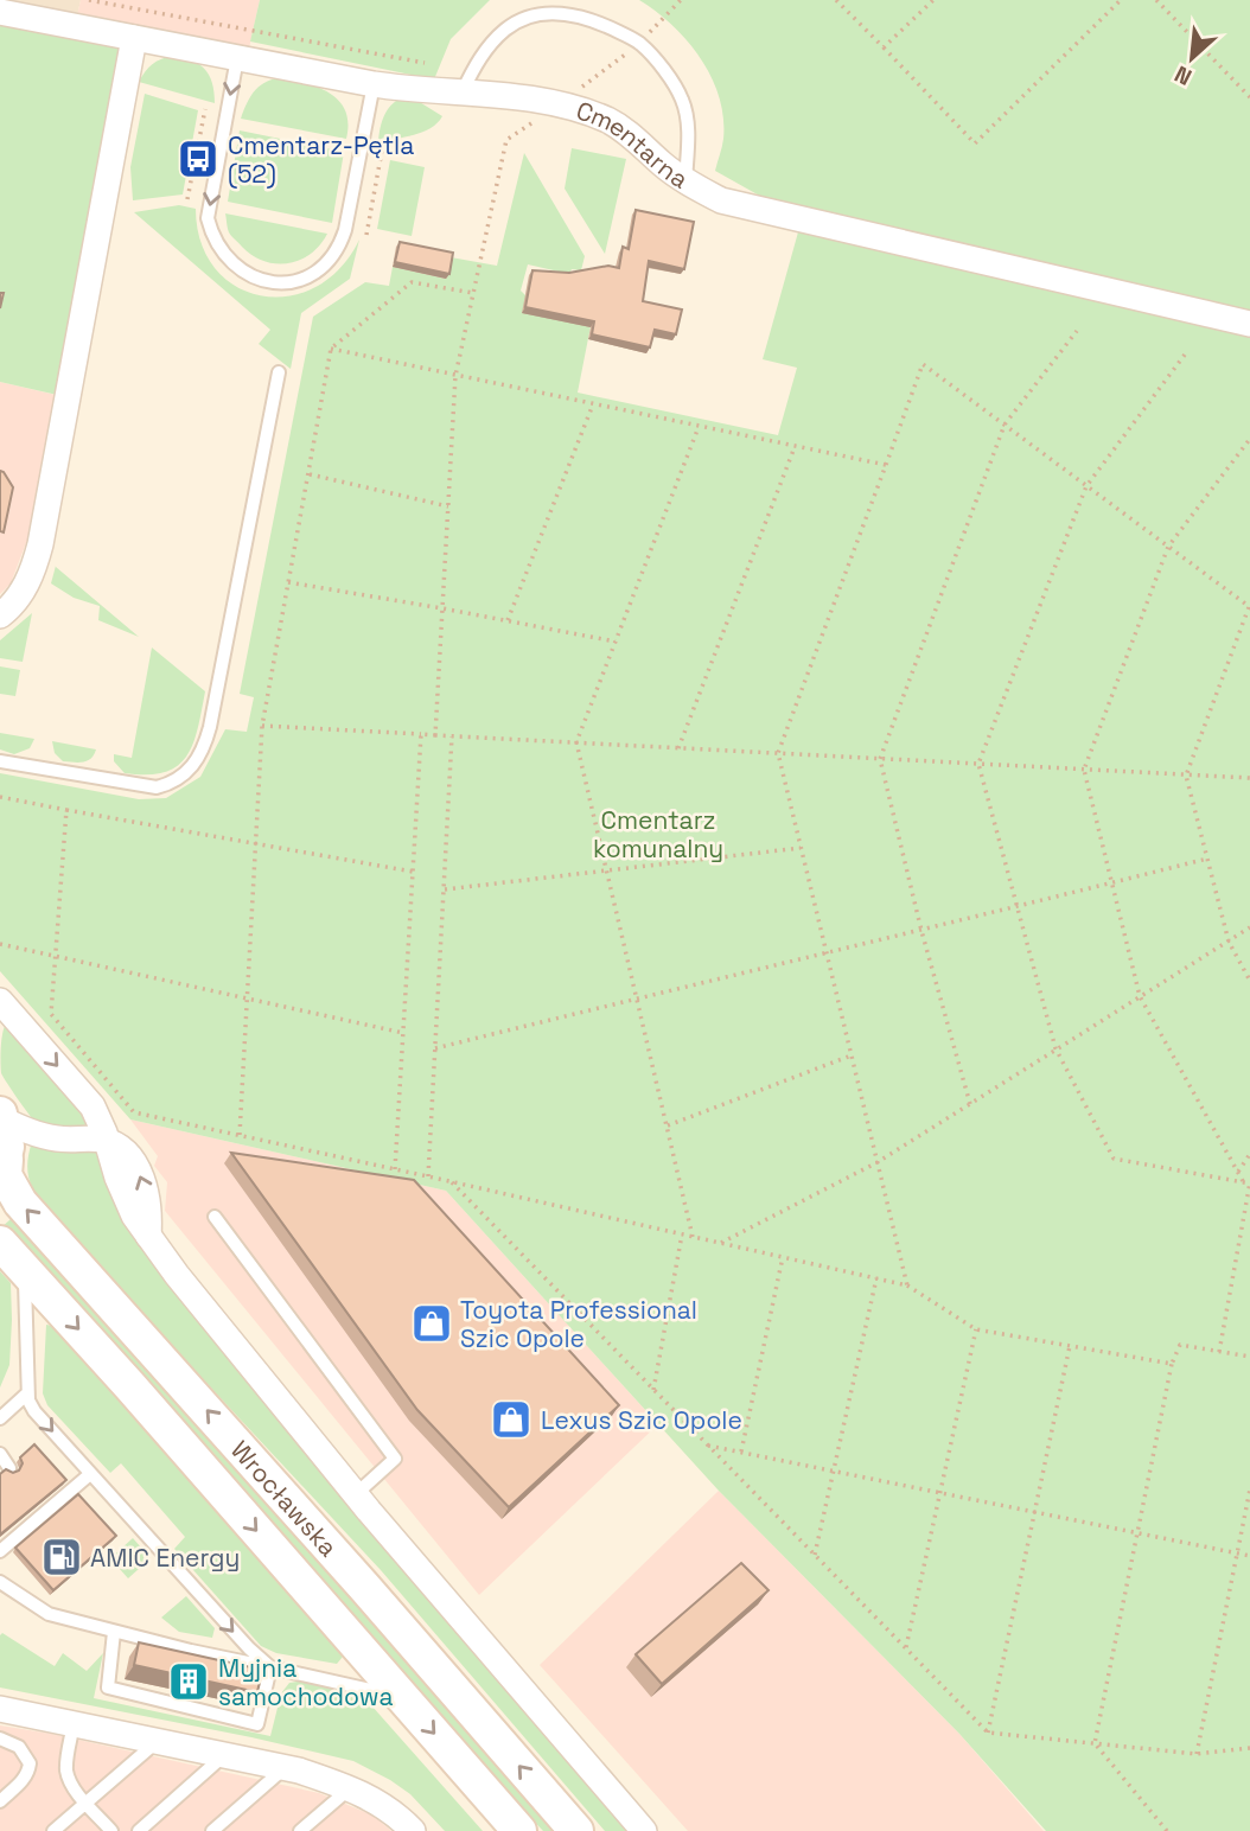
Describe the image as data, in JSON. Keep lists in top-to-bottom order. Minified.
{"streets":{"main road":["Wrocławska"],"street":["Cmentarna"]},"parks":["Cmentarz komunalny"],"places":{"bus stop":["Cmentarz-Pętla (52)"],"shop":["Toyota Professional Szic Opole","Lexus Szic Opole"],"fuel station":["AMIC Energy"],"building":["Myjnia samochodowa"]},"north":"bottom left"}
